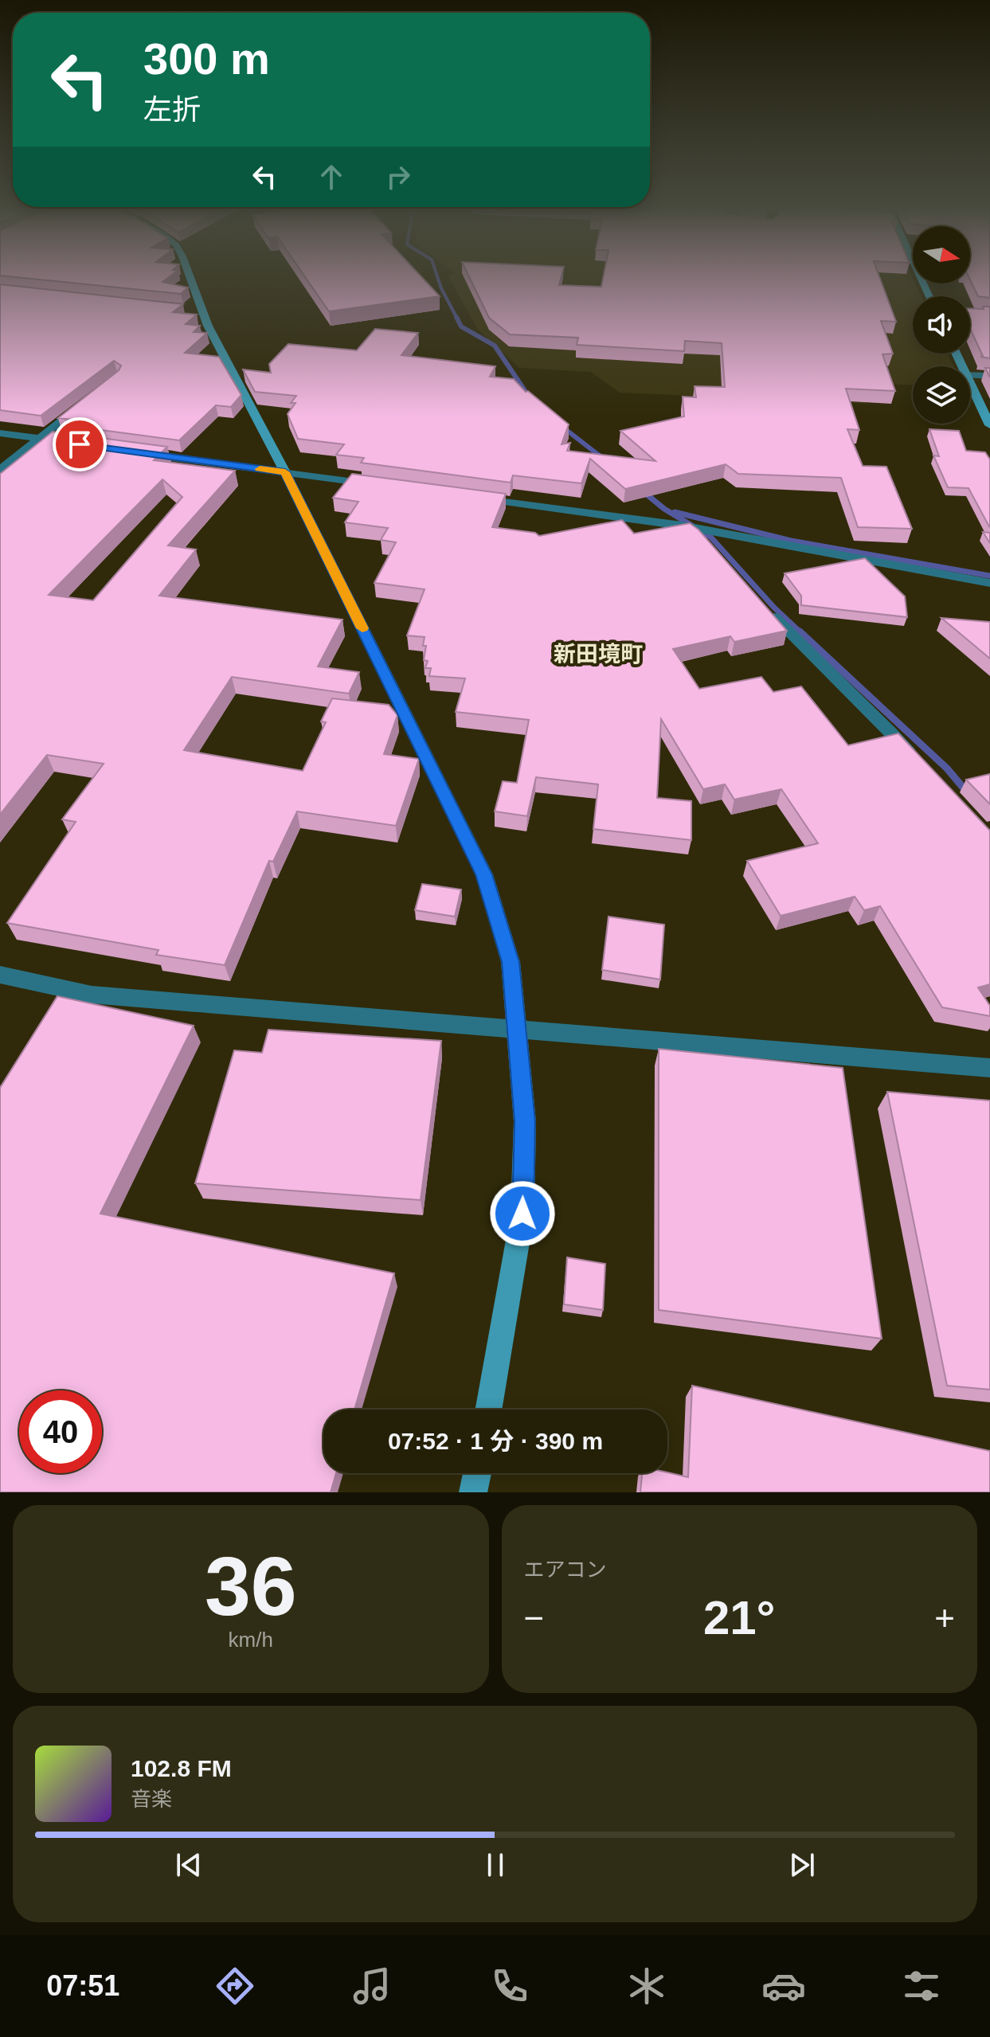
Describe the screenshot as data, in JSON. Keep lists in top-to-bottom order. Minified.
{"districts":["新田境町"],"north":"right","page":{"turn":["300 m","左折"],"limit":"40","trip":"07:52 · 1 分 · 390 m","tile":[["36","km/h"],"エアコン"],"heat":["−","21°","+"],"song":["102.8 FM","音楽"],"tabs":"07:51"}}
